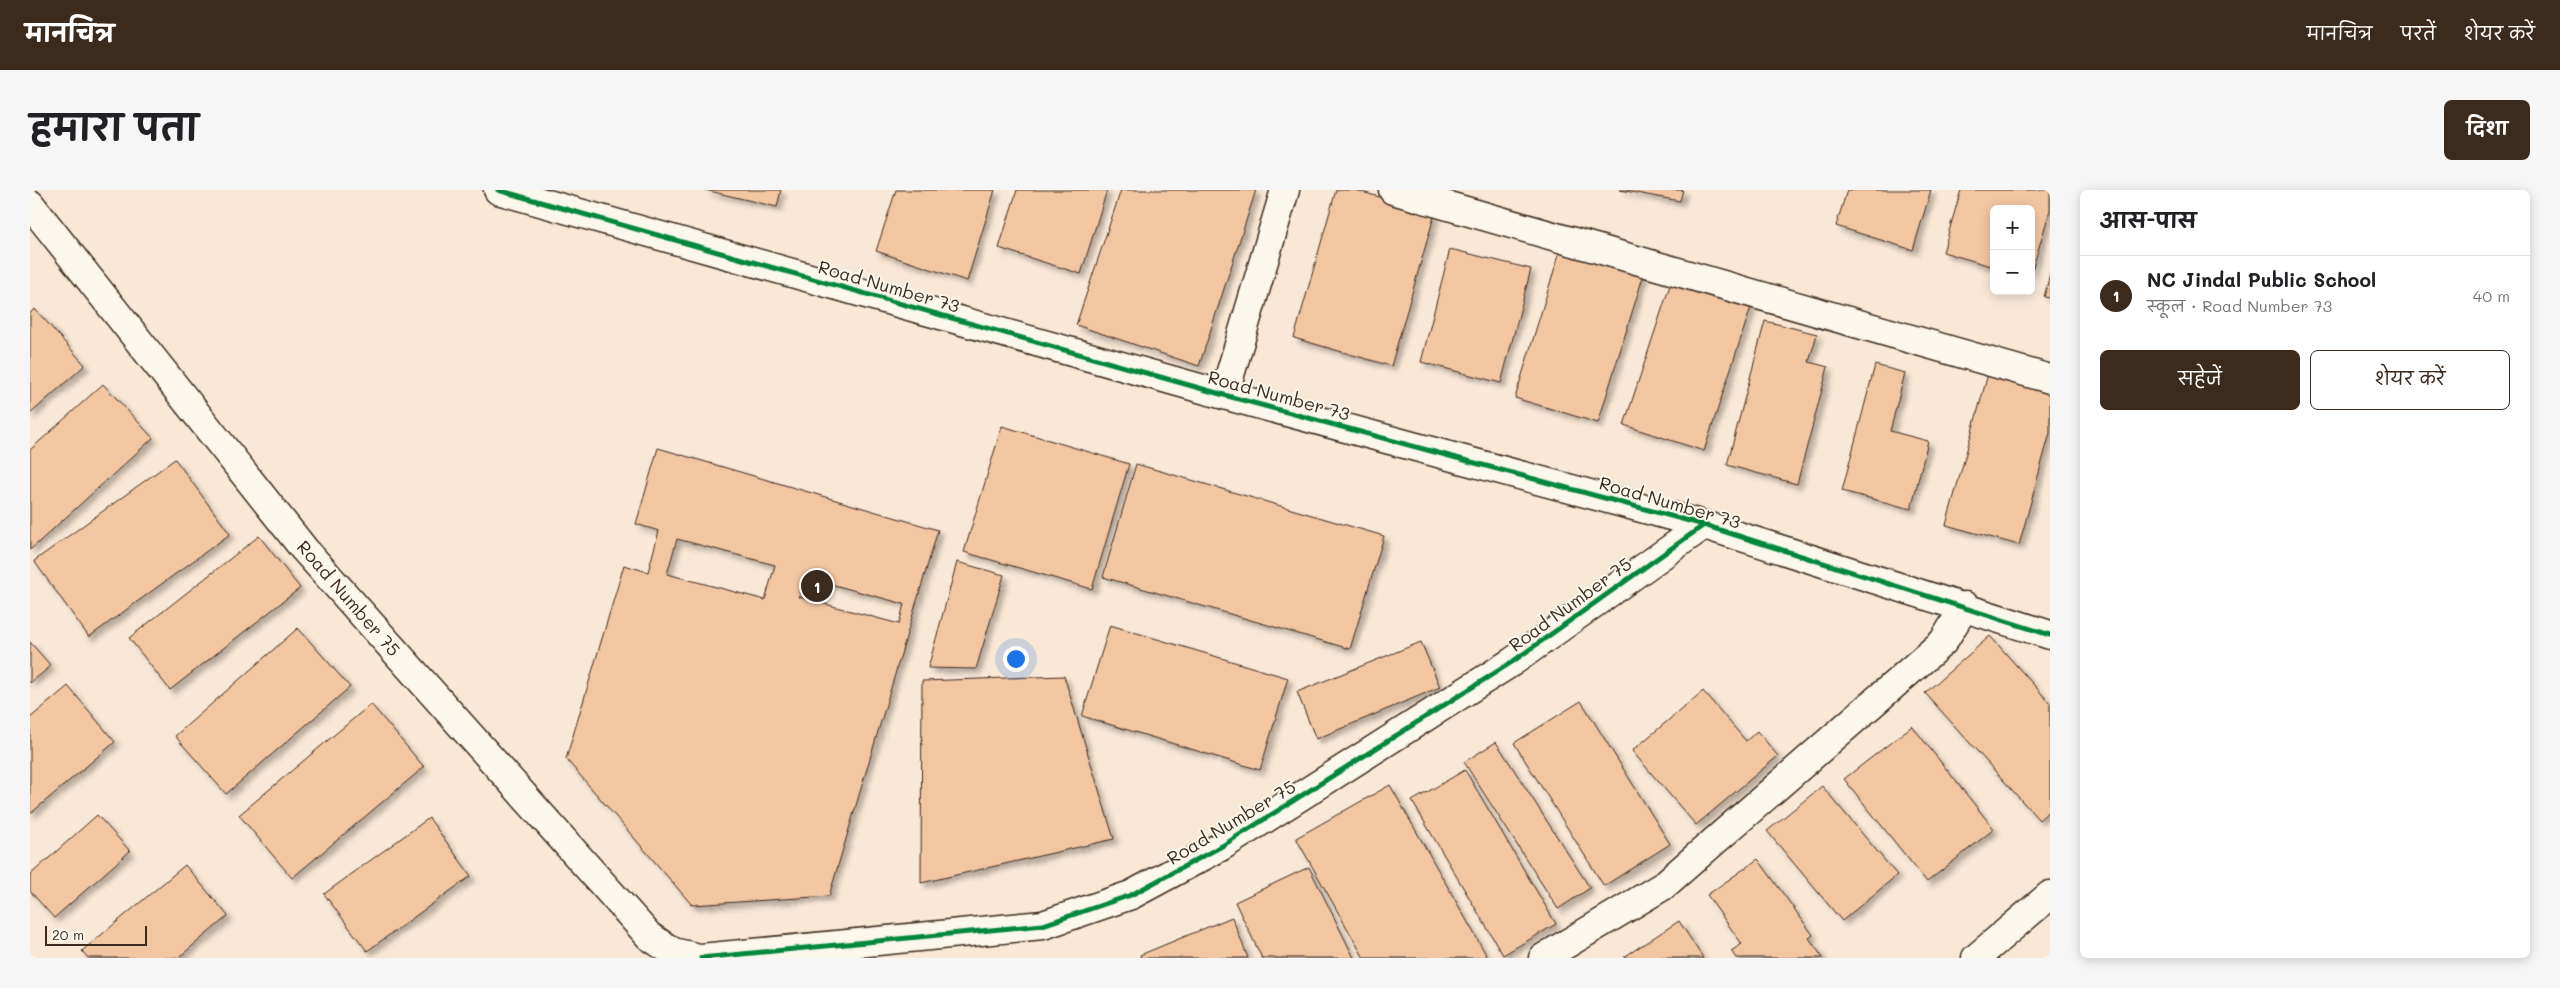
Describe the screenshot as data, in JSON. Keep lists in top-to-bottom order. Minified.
{"streets":{"street":["Road Number 73","Road Number 75"]},"crossings":[["Road Number 73","Road Number 75"]],"scale_bar":"20 m","page":{"header":"मानचित्र","nav":["मानचित्र","परतें","शेयर करें"],"title":"हमारा पता","buttons":["दिशा",["सहेजें","शेयर करें"]],"heading":"आस-पास","map_buttons":["+","−"],"list":[{"mark":"1","name":"NC Jindal Public School","note":"स्कूल · Road Number 73","value":"40 m"}],"pins":"1","scale":"20 m"}}
